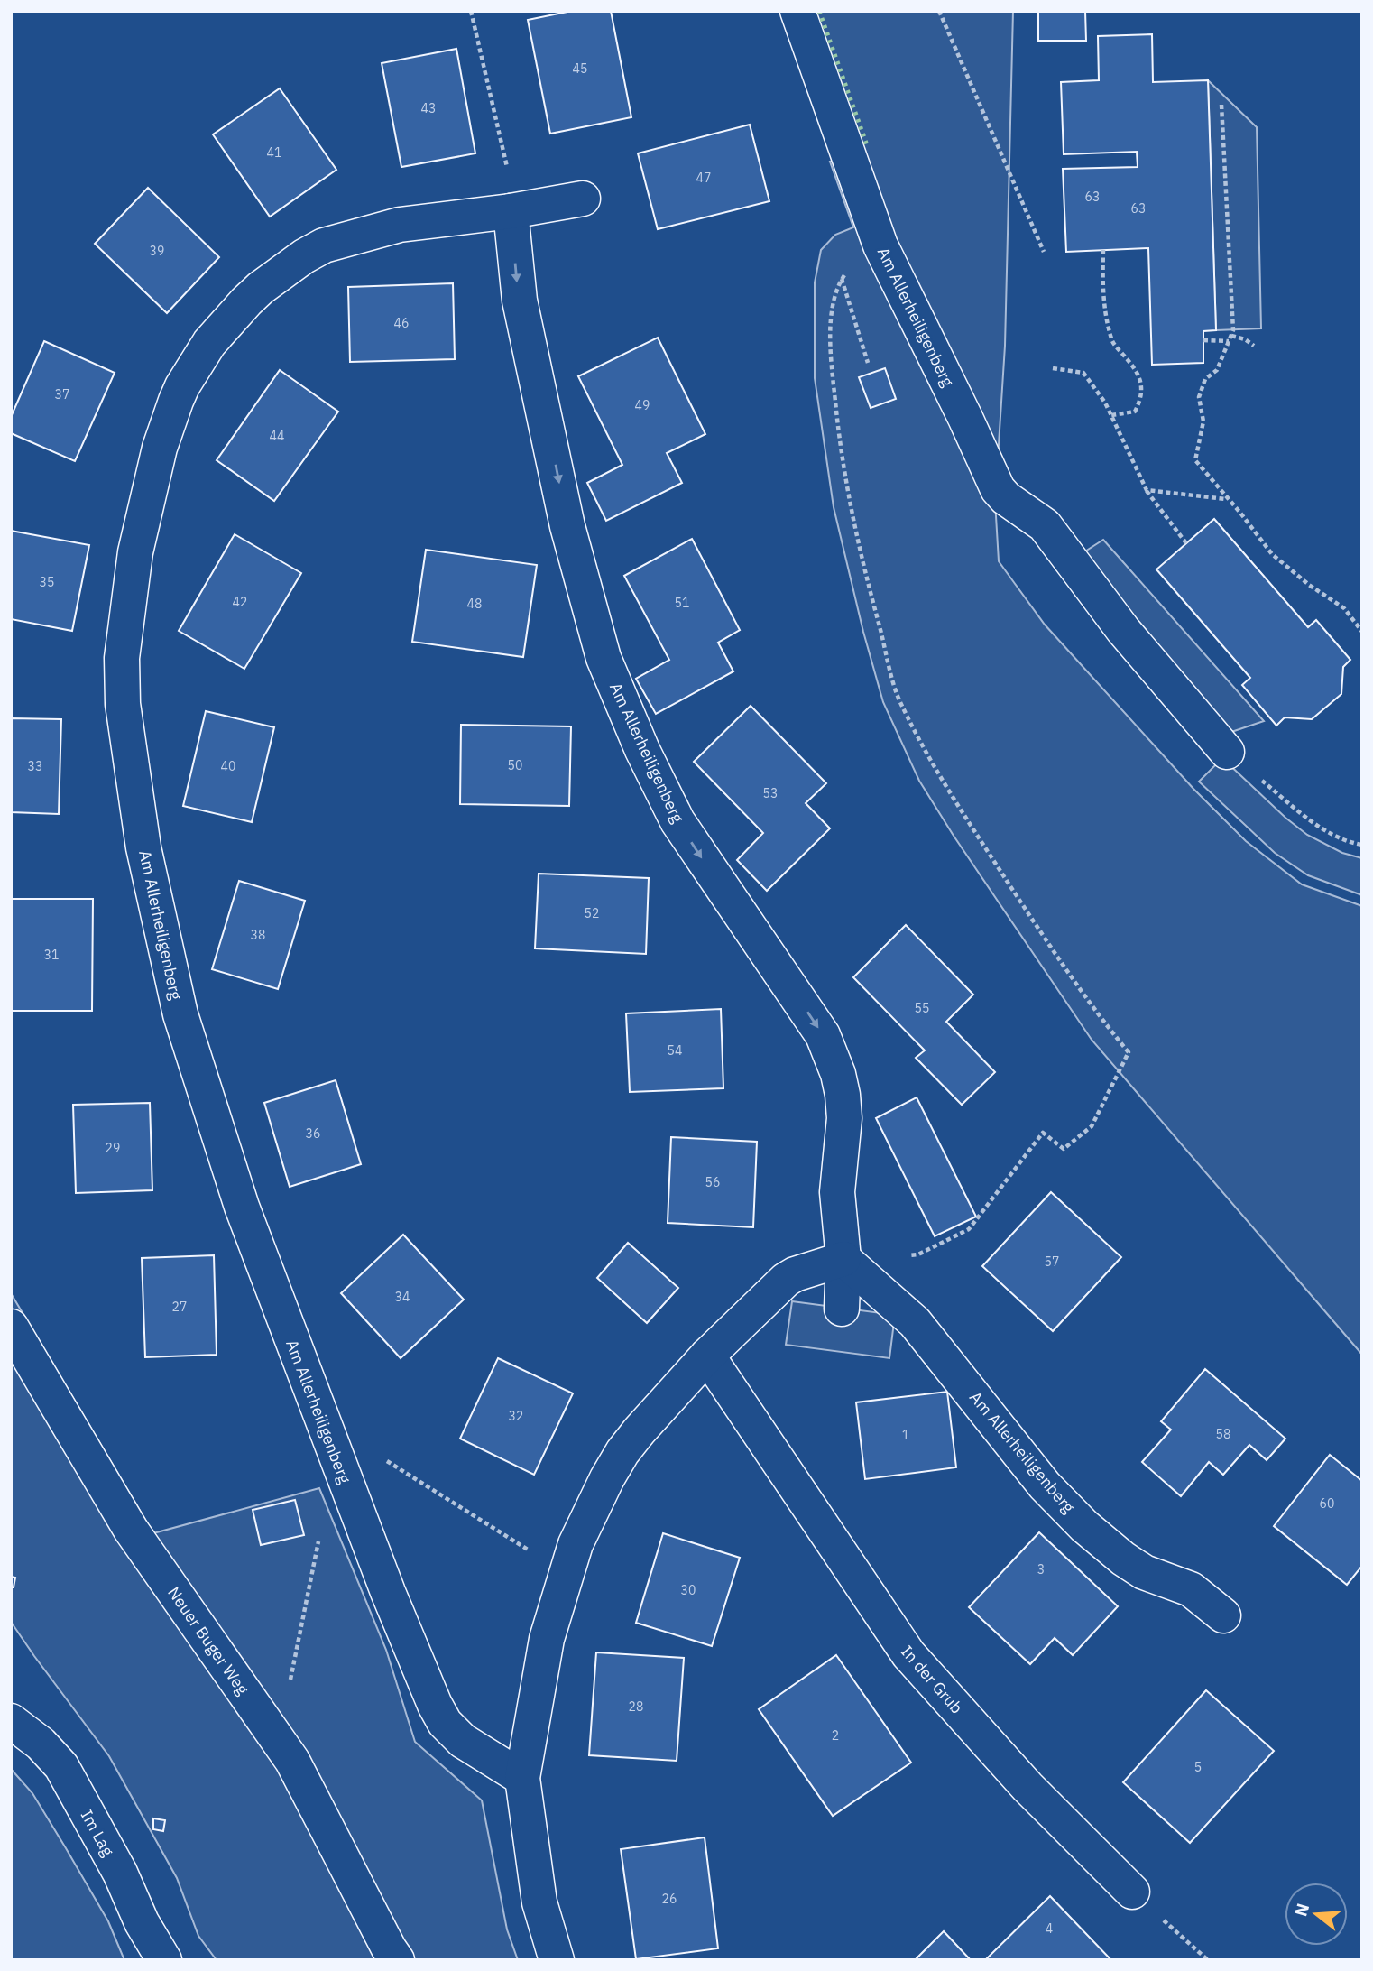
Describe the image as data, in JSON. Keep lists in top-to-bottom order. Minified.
{"streets":{"street":["Am Allerheiligenberg","Neuer Buger Weg","In der Grub","Im Lag"]},"house_numbers":["45","43","41","47","63","63","39","46","37","49","44","35","42","51","48","50","33","40","53","52","38","31","55","54","36","29","56","57","34","27","32","58","1","60","3","30","28","2","5","26","4"],"north":"left"}
